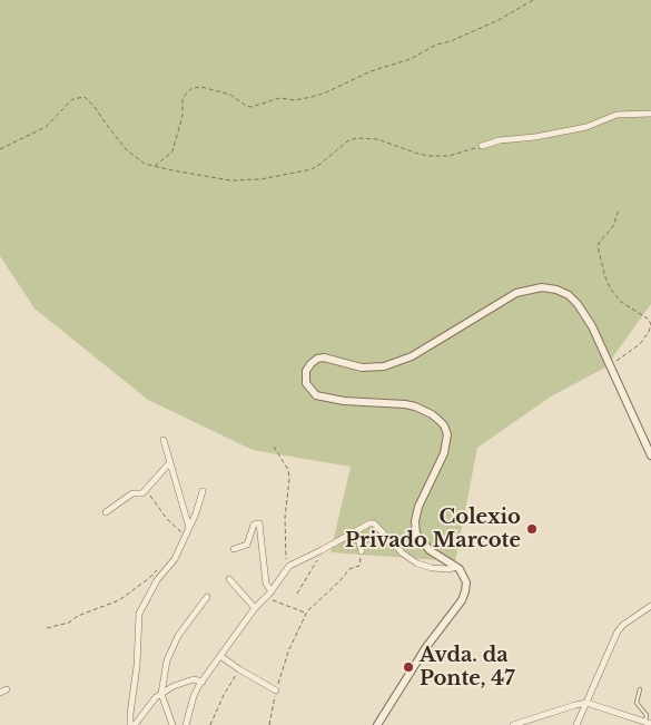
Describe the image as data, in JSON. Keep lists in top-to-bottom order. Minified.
{"places":["Colexio Privado Marcote","Avda. da Ponte, 47"]}
